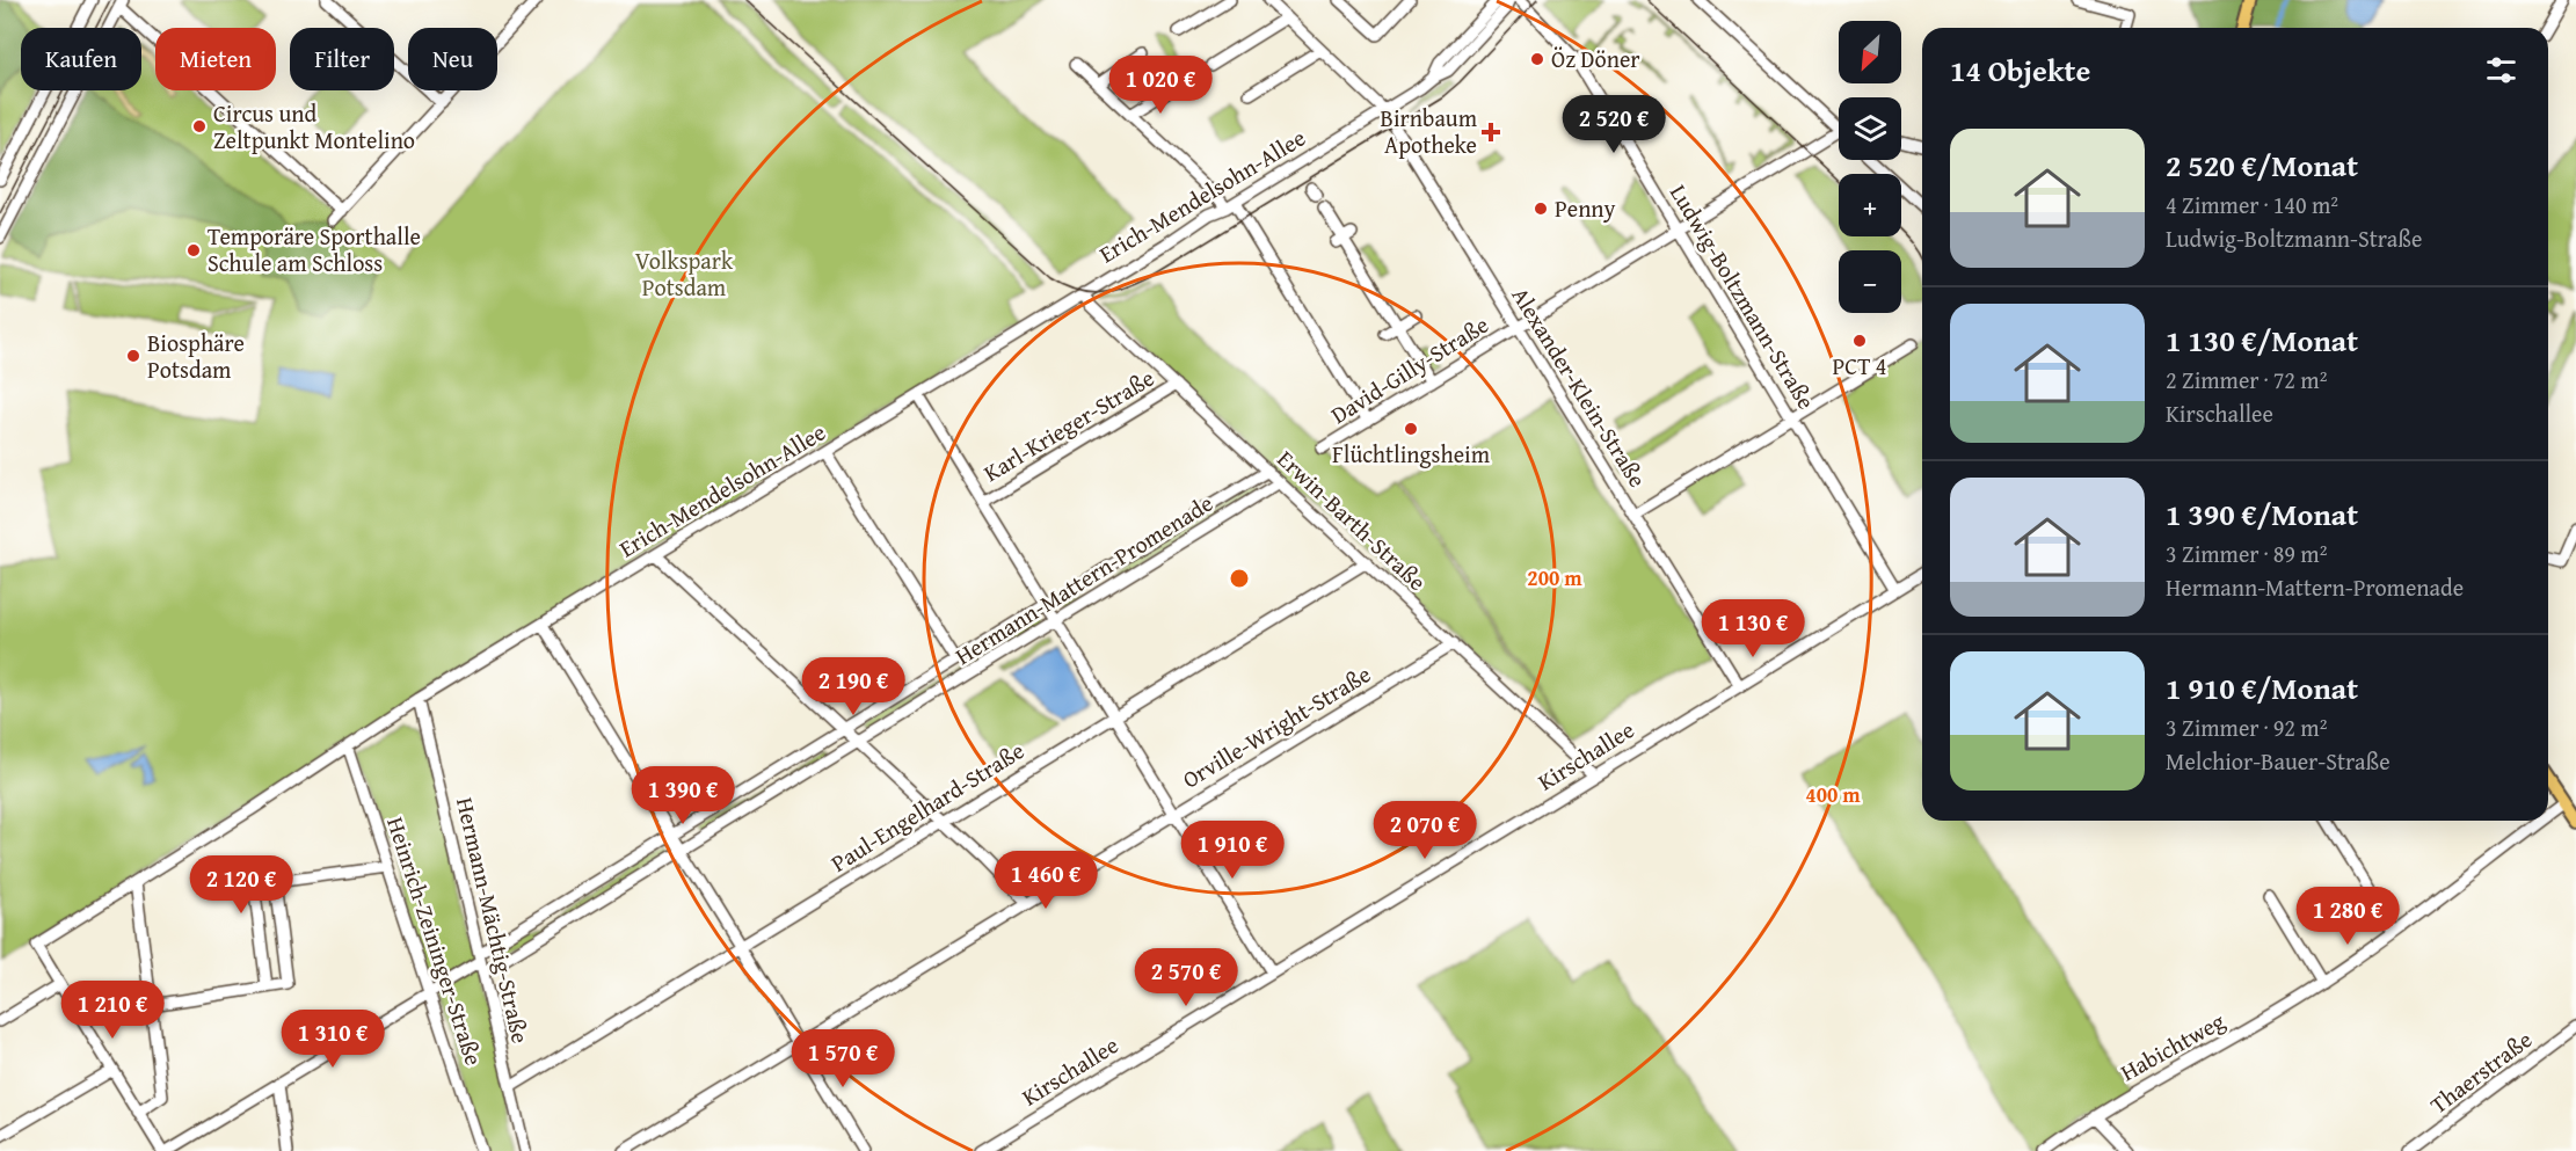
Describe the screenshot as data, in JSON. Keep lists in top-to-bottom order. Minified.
{"streets":{"street":["Erich-Mendelsohn-Allee","Ludwig-Boltzmann-Straße","David-Gilly-Straße","Alexander-Klein-Straße","Karl-Krieger-Straße","Erwin-Barth-Straße","Hermann-Mattern-Promenade","Orville-Wright-Straße","Kirschallee","Paul-Engelhard-Straße","Hermann-Mächtig-Straße","Heinrich-Zeininger-Straße","Habichtweg","Thaerstraße"]},"crossings":[["Erich-Mendelsohn-Allee","Alexander-Klein-Straße"],["Erich-Mendelsohn-Allee","Erwin-Barth-Straße"],["Erich-Mendelsohn-Allee","Hermann-Mächtig-Straße"],["Erich-Mendelsohn-Allee","Heinrich-Zeininger-Straße"],["Ludwig-Boltzmann-Straße","David-Gilly-Straße"],["Ludwig-Boltzmann-Straße","Kirschallee"],["David-Gilly-Straße","Alexander-Klein-Straße"],["Alexander-Klein-Straße","Kirschallee"],["Karl-Krieger-Straße","Erwin-Barth-Straße"],["Erwin-Barth-Straße","Hermann-Mattern-Promenade"],["Erwin-Barth-Straße","Orville-Wright-Straße"],["Erwin-Barth-Straße","Kirschallee"],["Erwin-Barth-Straße","Paul-Engelhard-Straße"],["Hermann-Mattern-Promenade","Hermann-Mächtig-Straße"],["Hermann-Mattern-Promenade","Heinrich-Zeininger-Straße"],["Paul-Engelhard-Straße","Hermann-Mächtig-Straße"]],"parks":["Volkspark Potsdam"],"places":{"other":["Öz Döner","Circus und Zeltpunkt Montelino","Penny","Temporäre Sporthalle Schule am Schloss","PCT 4","Biosphäre Potsdam","Flüchtlingsheim"],"health":["Birnbaum Apotheke"]},"north":"bottom left","page":{"map_buttons":["+","−"],"chip":["Kaufen","Mieten","Filter","Neu"],"heading":"14 Objekte","price":["1 020 €","2 520 €","1 130 €","2 190 €","1 390 €","2 070 €","1 910 €","1 460 €","2 120 €","1 280 €","2 570 €","1 210 €","1 310 €","1 570 €"],"list":[{"name":"2 520 €/Monat","note":"4 Zimmer · 140 m² · Ludwig-Boltzmann-Straße"},{"name":"1 130 €/Monat","note":"2 Zimmer · 72 m² · Kirschallee"},{"name":"1 390 €/Monat","note":"3 Zimmer · 89 m² · Hermann-Mattern-Promenade"},{"name":"1 910 €/Monat","note":"3 Zimmer · 92 m² · Melchior-Bauer-Straße"}]},"rings":["200 m","400 m"]}
